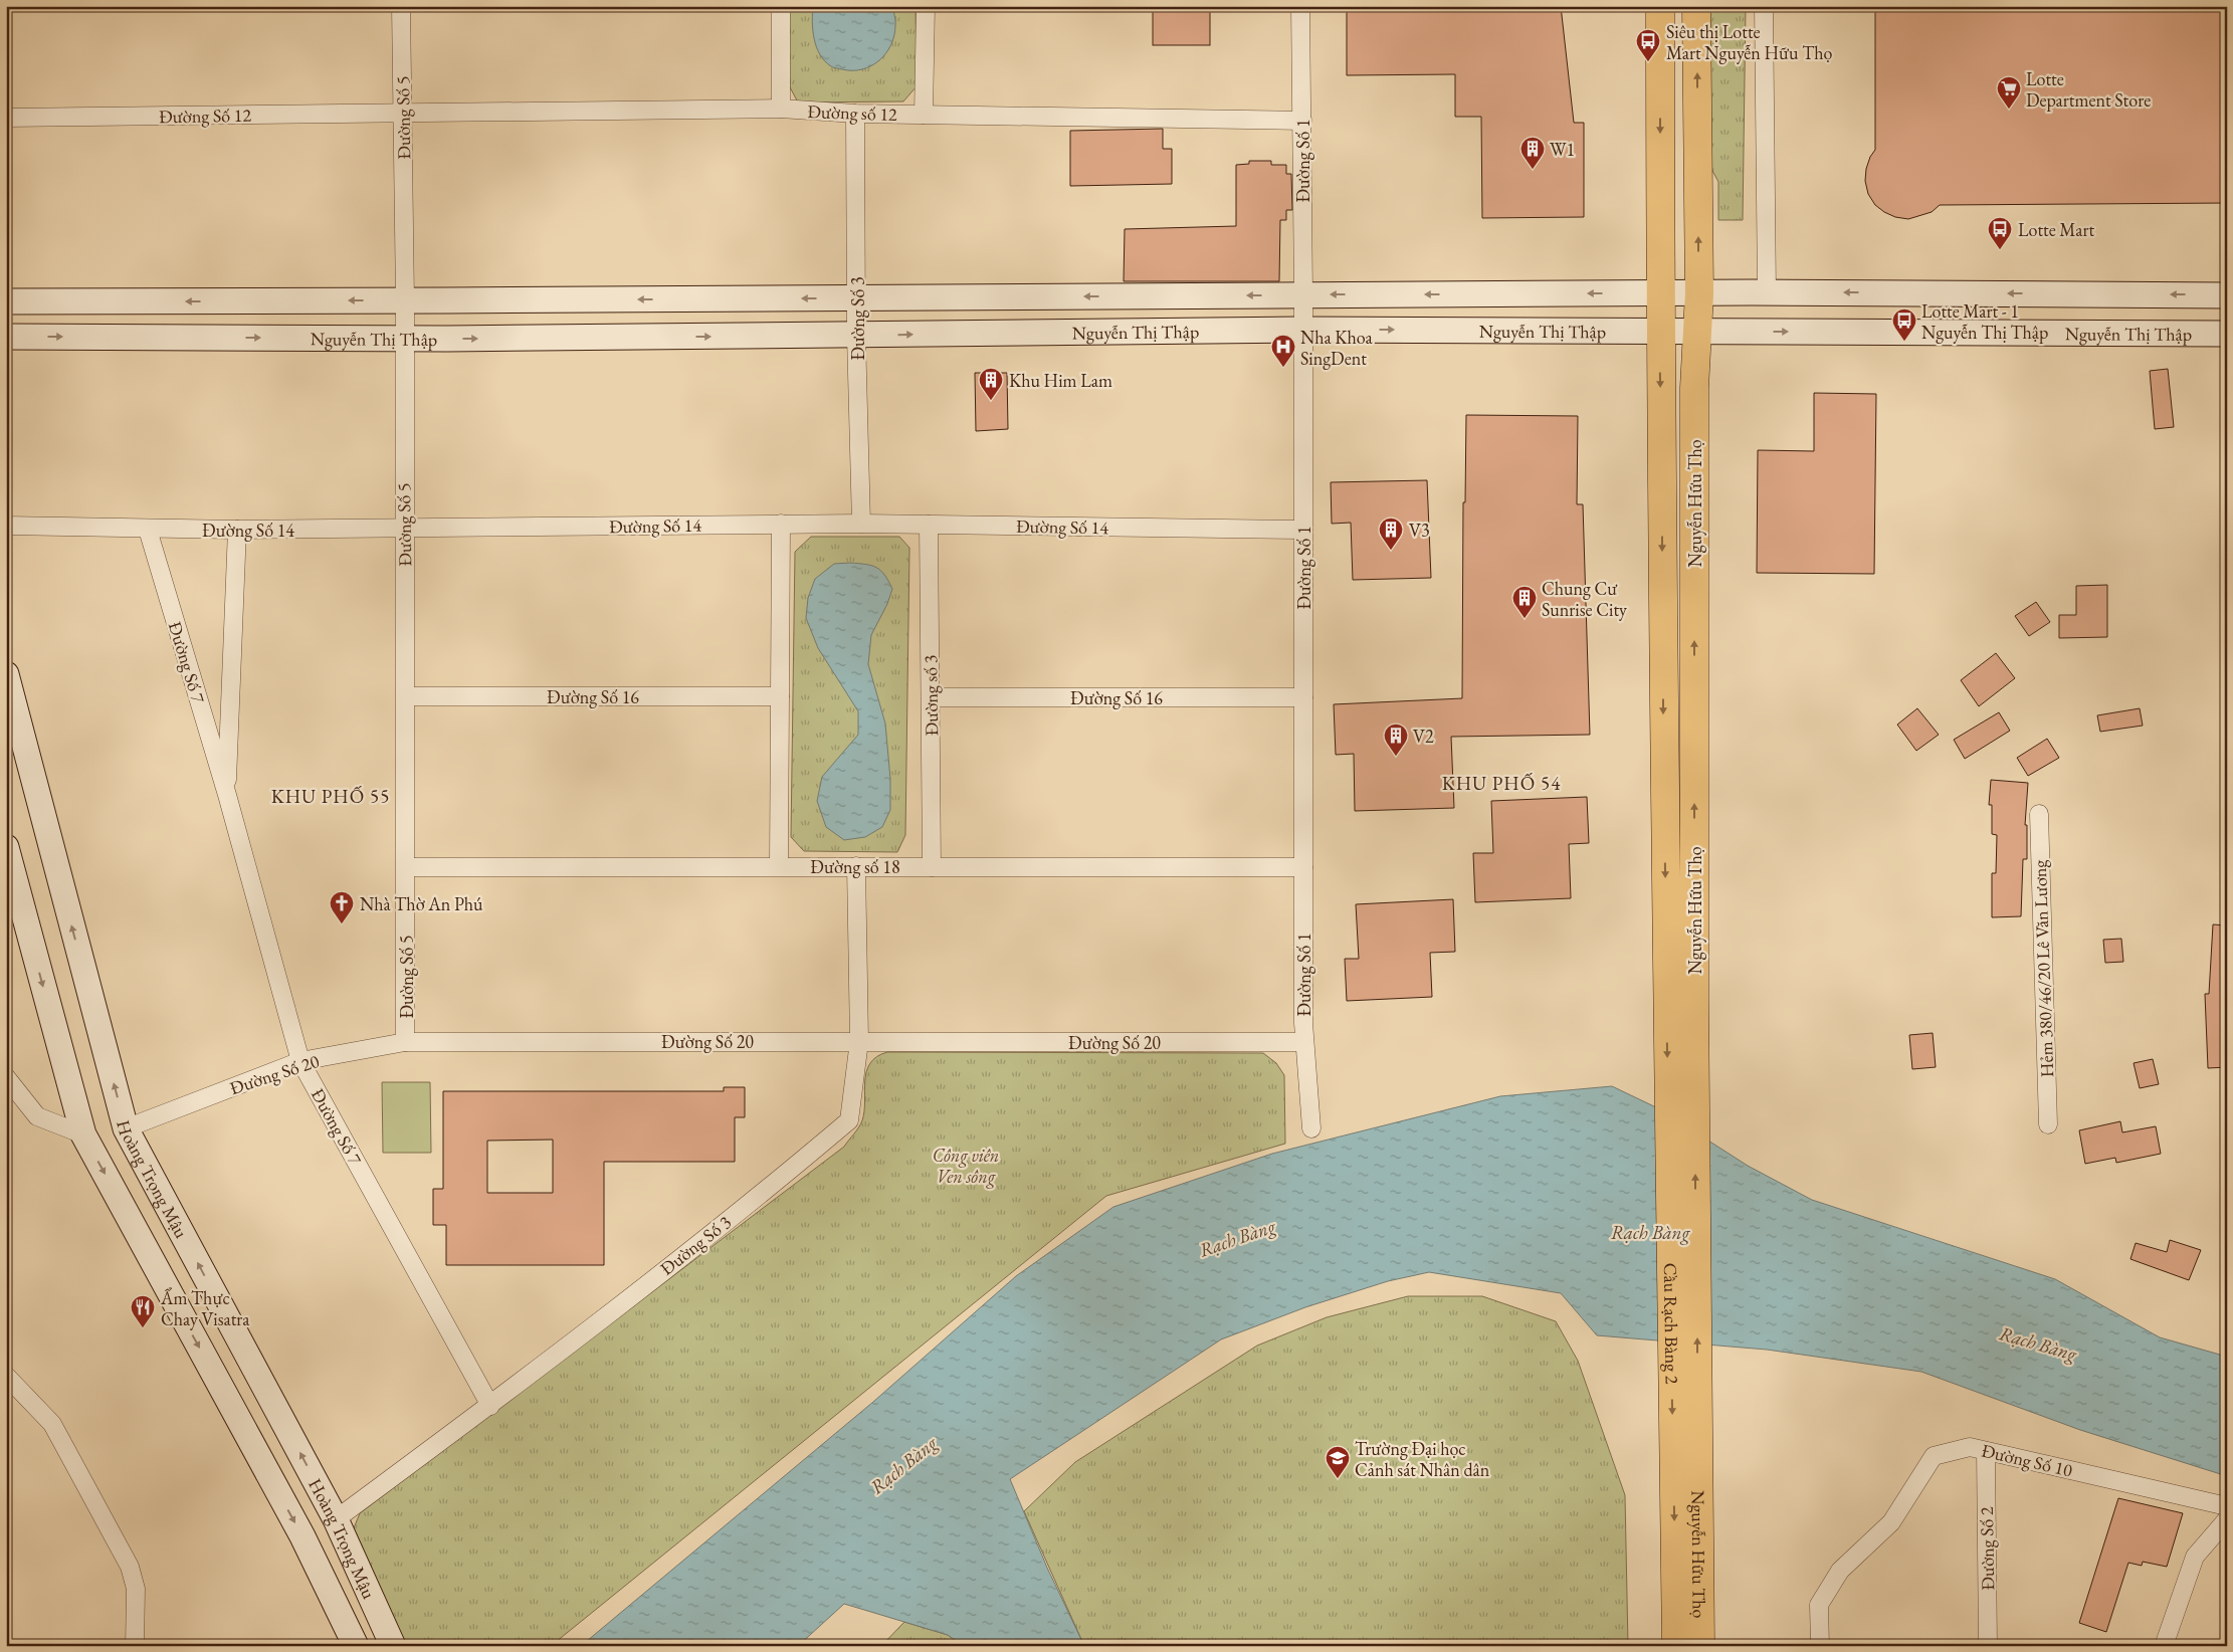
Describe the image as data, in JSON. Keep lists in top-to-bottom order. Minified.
{"streets":{"main road":["Nguyễn Thị Thập","Nguyễn Hữu Thọ","Hoàng Trọng Mậu","Cầu Rạch Bàng 2"],"street":["Đường số 12","Đường Số 12","Đường Số 5","Đường Số 1","Đường Số 3","Đường Số 14","Đường Số 7","Đường số 3","Đường Số 16","Đường số 18","Hẻm 380/46/20 Lê Văn Lương","Đường Số 20","Đường Số 10","Đường Số 2"]},"crossings":[["Đường số 12","Đường Số 12"],["Đường số 12","Đường Số 5"],["Đường số 12","Đường Số 1"],["Đường số 12","Đường Số 3"],["Đường Số 12","Đường Số 5"],["Đường Số 5","Nguyễn Thị Thập"],["Đường Số 5","Đường Số 14"],["Đường Số 5","Đường Số 16"],["Đường Số 5","Đường số 18"],["Đường Số 5","Đường Số 20"],["Đường Số 1","Nguyễn Thị Thập"],["Đường Số 1","Đường Số 14"],["Đường Số 1","Đường Số 16"],["Đường Số 1","Đường số 18"],["Đường Số 1","Đường Số 20"],["Đường Số 3","Nguyễn Thị Thập"],["Đường Số 3","Đường Số 14"],["Đường Số 3","Đường Số 7"],["Đường Số 3","Đường số 18"],["Đường Số 3","Đường Số 20"],["Đường Số 3","Hoàng Trọng Mậu"],["Nguyễn Thị Thập","Nguyễn Hữu Thọ"],["Nguyễn Hữu Thọ","Cầu Rạch Bàng 2"],["Đường Số 14","Đường Số 7"],["Đường Số 14","Đường số 3"],["Đường Số 7","Đường Số 20"],["Đường số 3","Đường Số 16"],["Đường số 3","Đường số 18"],["Đường Số 20","Hoàng Trọng Mậu"],["Đường Số 10","Đường Số 2"]],"districts":["KHU PHỐ 54","KHU PHỐ 55"],"water":["Rạch Bàng"],"parks":["Công viên Ven sông"],"places":{"bus stop":["Siêu thị Lotte Mart Nguyễn Hữu Thọ","Lotte Mart","Lotte Mart - 1 Nguyễn Thị Thập"],"supermarket":["Lotte Department Store"],"building":["W1","Khu Him Lam","V3","Chung Cư Sunrise City","V2"],"hospital":["Nha Khoa SingDent"],"church":["Nhà Thờ An Phú"],"restaurant":["Ẩm Thực Chay Visatra"],"school or university":["Trường Đại học Cảnh sát Nhân dân"]}}
